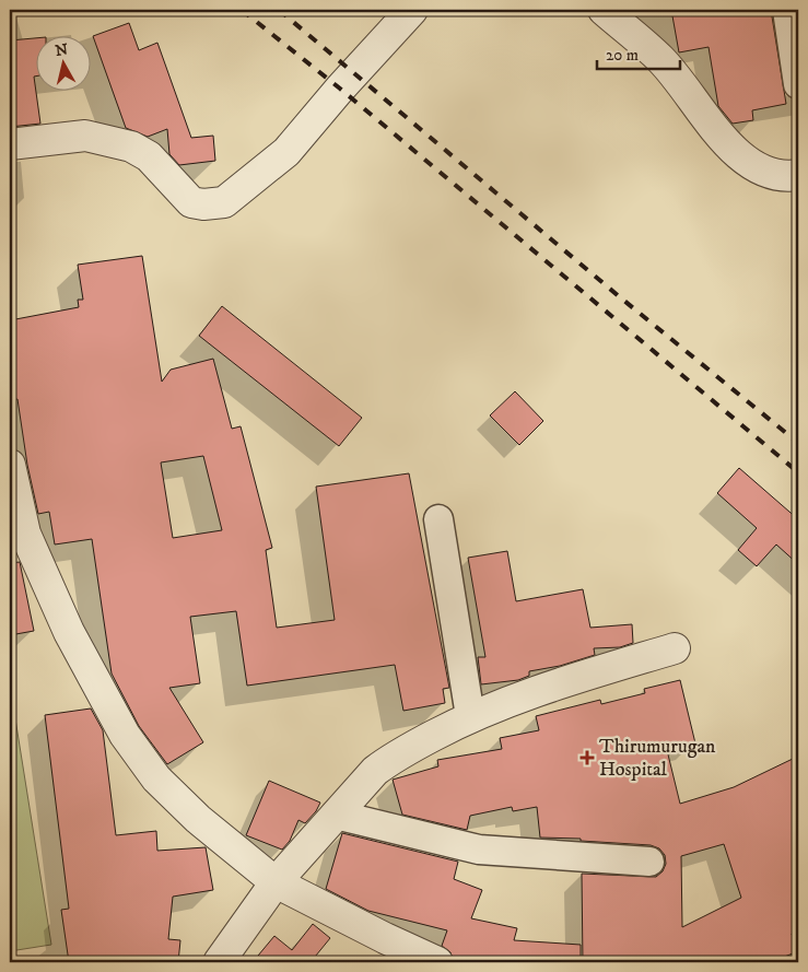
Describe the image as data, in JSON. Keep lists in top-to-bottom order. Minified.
{"places":{"health":["Thirumurugan Hospital"]},"scale_bar":"20 m","north":"top"}
